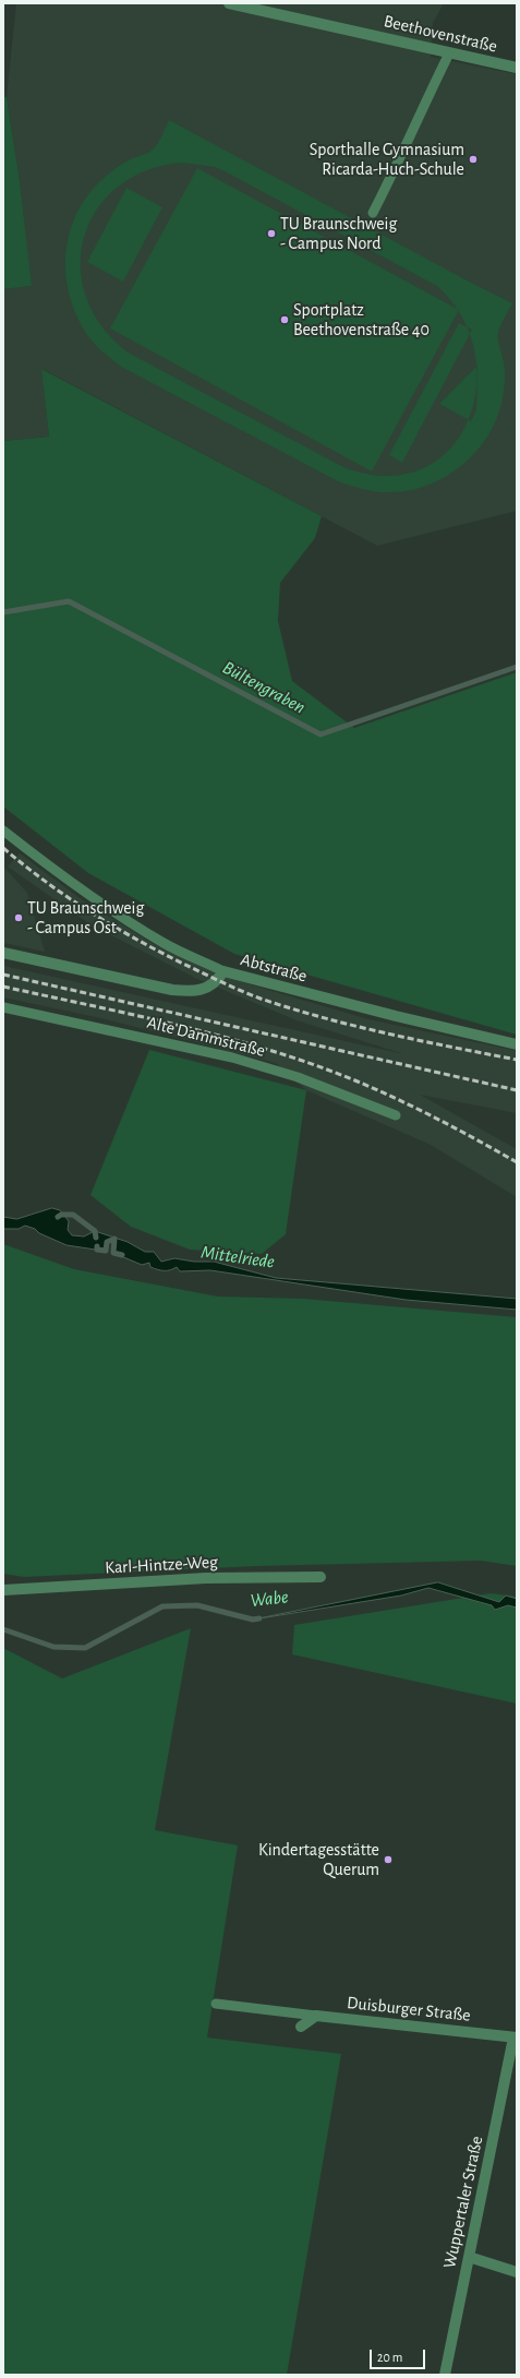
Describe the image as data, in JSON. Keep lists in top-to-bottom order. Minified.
{"streets":{"street":["Beethovenstraße","Abtstraße","Karl-Hintze-Weg","Duisburger Straße","Wuppertaler Straße"],"lane":["Alte Dammstraße"]},"crossings":[["Duisburger Straße","Wuppertaler Straße"]],"water":["Bültengraben","Mittelriede","Wabe"],"places":["Sporthalle Gymnasium Ricarda-Huch-Schule","TU Braunschweig - Campus Nord","Sportplatz Beethovenstraße 40","TU Braunschweig - Campus Ost","Kindertagesstätte Querum"],"scale_bar":"20 m"}
